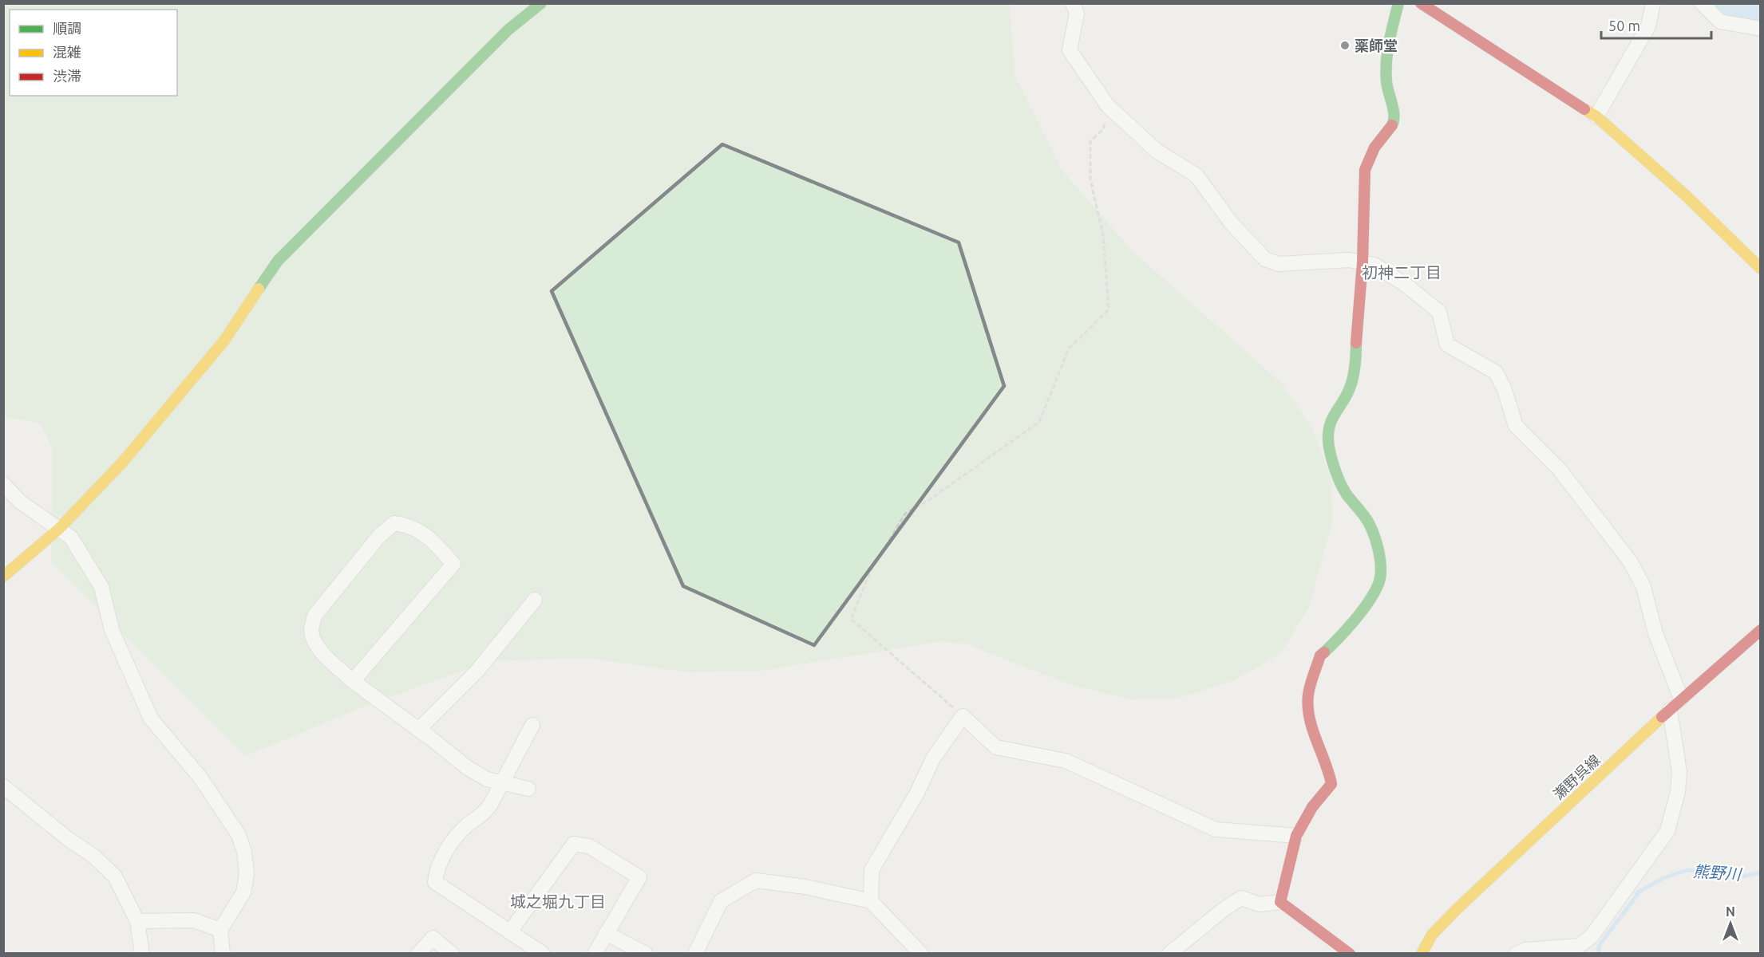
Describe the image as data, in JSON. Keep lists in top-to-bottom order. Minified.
{"streets":{"street":["瀬野呉線"]},"districts":["初神二丁目","城之堀九丁目"],"water":["熊野川"],"places":["薬師堂"],"legend":["順調","混雑","渋滞"],"scale_bar":"50 m","north":"top"}
